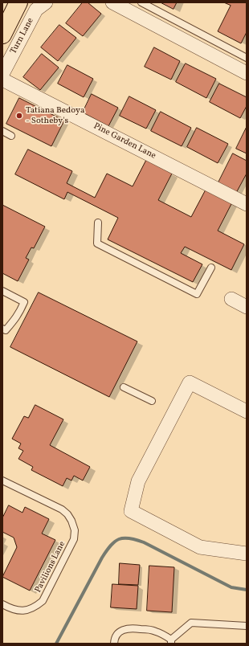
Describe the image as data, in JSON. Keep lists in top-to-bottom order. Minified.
{"streets":{"street":["Turn Lane","Pine Garden Lane"],"lane":["Pavilions Lane"]},"crossings":[["Turn Lane","Pine Garden Lane"]],"places":["Tatiana Bedoya - Sotheby's"]}
